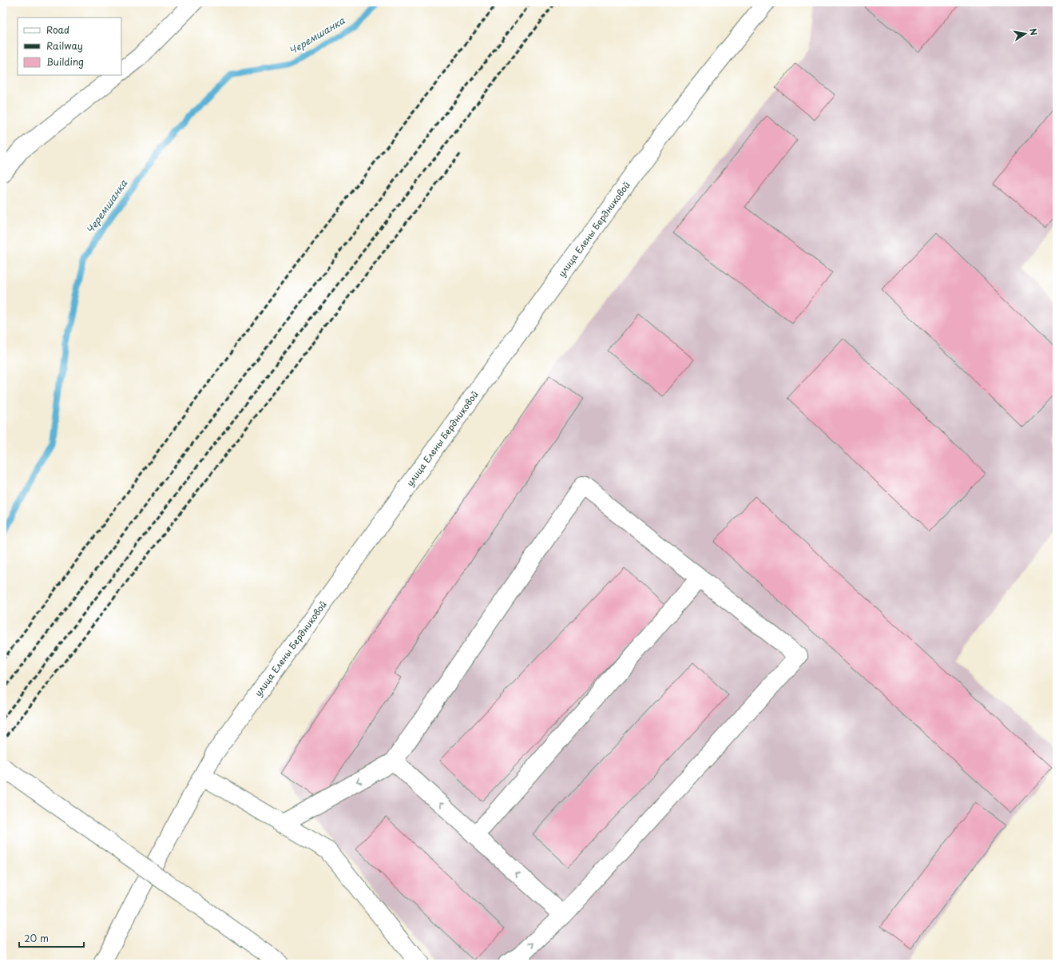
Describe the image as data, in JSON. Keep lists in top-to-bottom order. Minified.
{"streets":{"street":["улица Елены Бердниковой"]},"water":["Черемшанка"],"legend":["Road","Railway","Building"],"scale_bar":"20 m","north":"right"}
